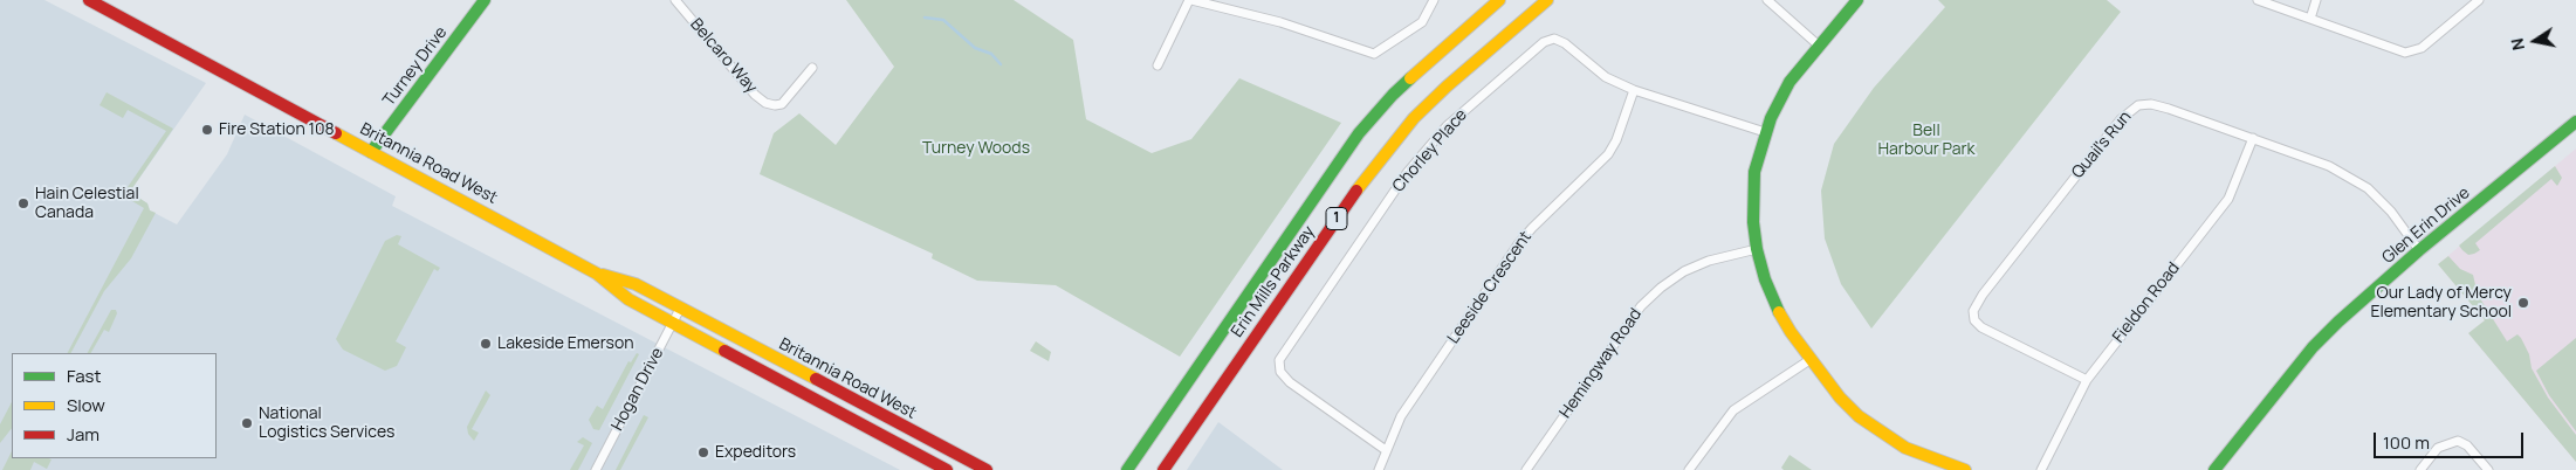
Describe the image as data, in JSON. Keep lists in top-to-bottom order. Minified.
{"streets":{"main road":["Turney Drive","Britannia Road West","1","Glen Erin Drive","Erin Mills Parkway"],"street":["Belcaro Way","Quail's Run","Chorley Place","Leeside Crescent","Fieldon Road","Hemingway Road","Hogan Drive"]},"crossings":[["Turney Drive","Britannia Road West"],["Quail's Run","Glen Erin Drive"],["Quail's Run","Fieldon Road"],["Chorley Place","Leeside Crescent"],["Britannia Road West","Hogan Drive"]],"parks":["Bell Harbour Park","Turney Woods"],"places":["Fire Station 108","Hain Celestial Canada","Our Lady of Mercy Elementary School","Lakeside Emerson","National Logistics Services","Expeditors"],"legend":["Fast","Slow","Jam"],"scale_bar":"100 m","north":"left"}
